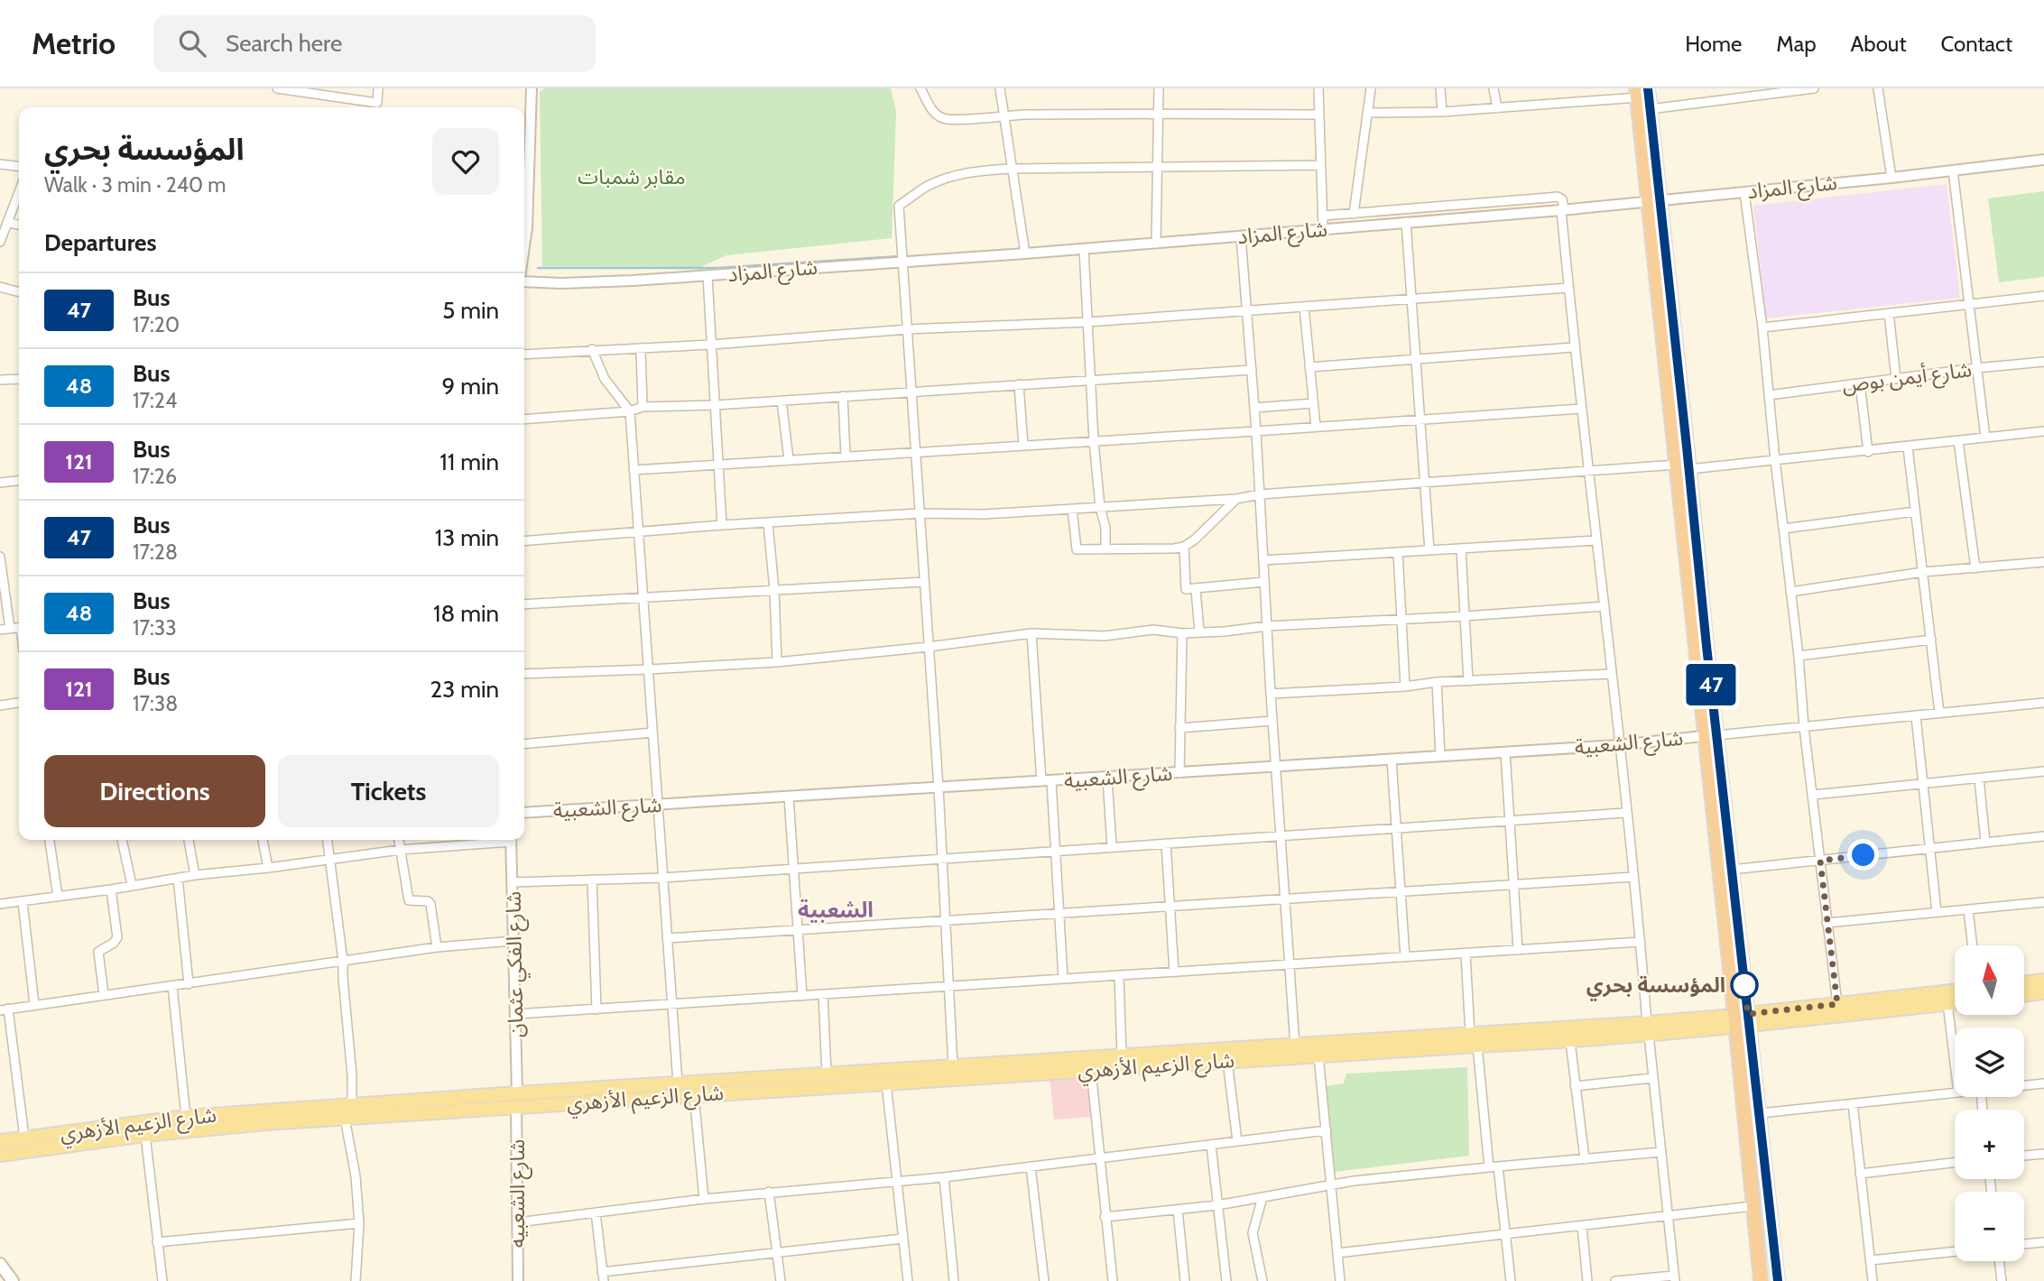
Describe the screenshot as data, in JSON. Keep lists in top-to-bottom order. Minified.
{"streets":{"main road":["شارع الزعيم الأزهري"],"street":["شارع المزاد","شارع أيمن بوص","شارع الشعبية","شارع الفكي عثمان","شارع الشعبيه"]},"crossings":[["شارع الفكي عثمان","شارع الزعيم الأزهري"],["شارع الفكي عثمان","شارع الشعبيه"],["شارع الزعيم الأزهري","شارع الشعبيه"]],"districts":["الشعبية"],"parks":["مقابر شمبات"],"places":["المؤسسة بحري"],"lines":["bus line 47"],"north":"top","page":{"header":"Metrio","search":"Search here","nav":["Home","Map","About","Contact"],"on_map":"47","heading":[["المؤسسة بحري","Walk · 3 min · 240 m"],"Departures"],"list":[{"mark":"47","name":"Bus","note":"17:20","value":"5 min"},{"mark":"48","name":"Bus","note":"17:24","value":"9 min"},{"mark":"121","name":"Bus","note":"17:26","value":"11 min"},{"mark":"47","name":"Bus","note":"17:28","value":"13 min"},{"mark":"48","name":"Bus","note":"17:33","value":"18 min"},{"mark":"121","name":"Bus","note":"17:38","value":"23 min"}],"buttons":["Directions","Tickets"],"map_buttons":["+","−"]}}
